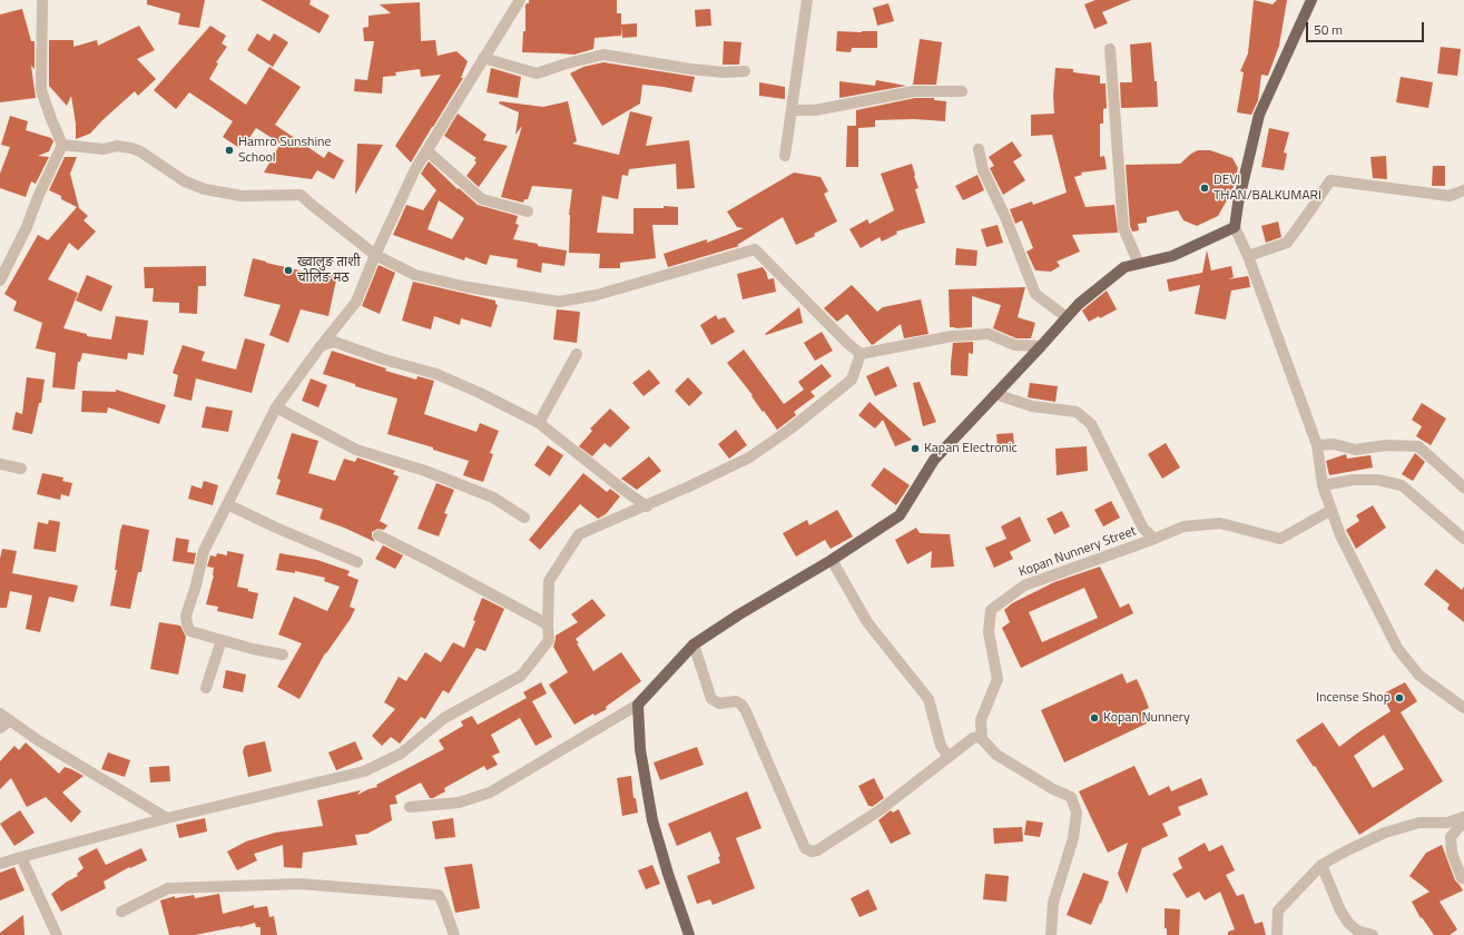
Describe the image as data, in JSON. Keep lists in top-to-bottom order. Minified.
{"streets":{"street":["Kopan Nunnery Street"]},"places":["Hamro Sunshine School","DEVI THAN/BALKUMARI","ख्वालुङ ताशी चोलिङ मठ","Kapan Electronic","Incense Shop","Kopan Nunnery"],"scale_bar":"50 m"}
